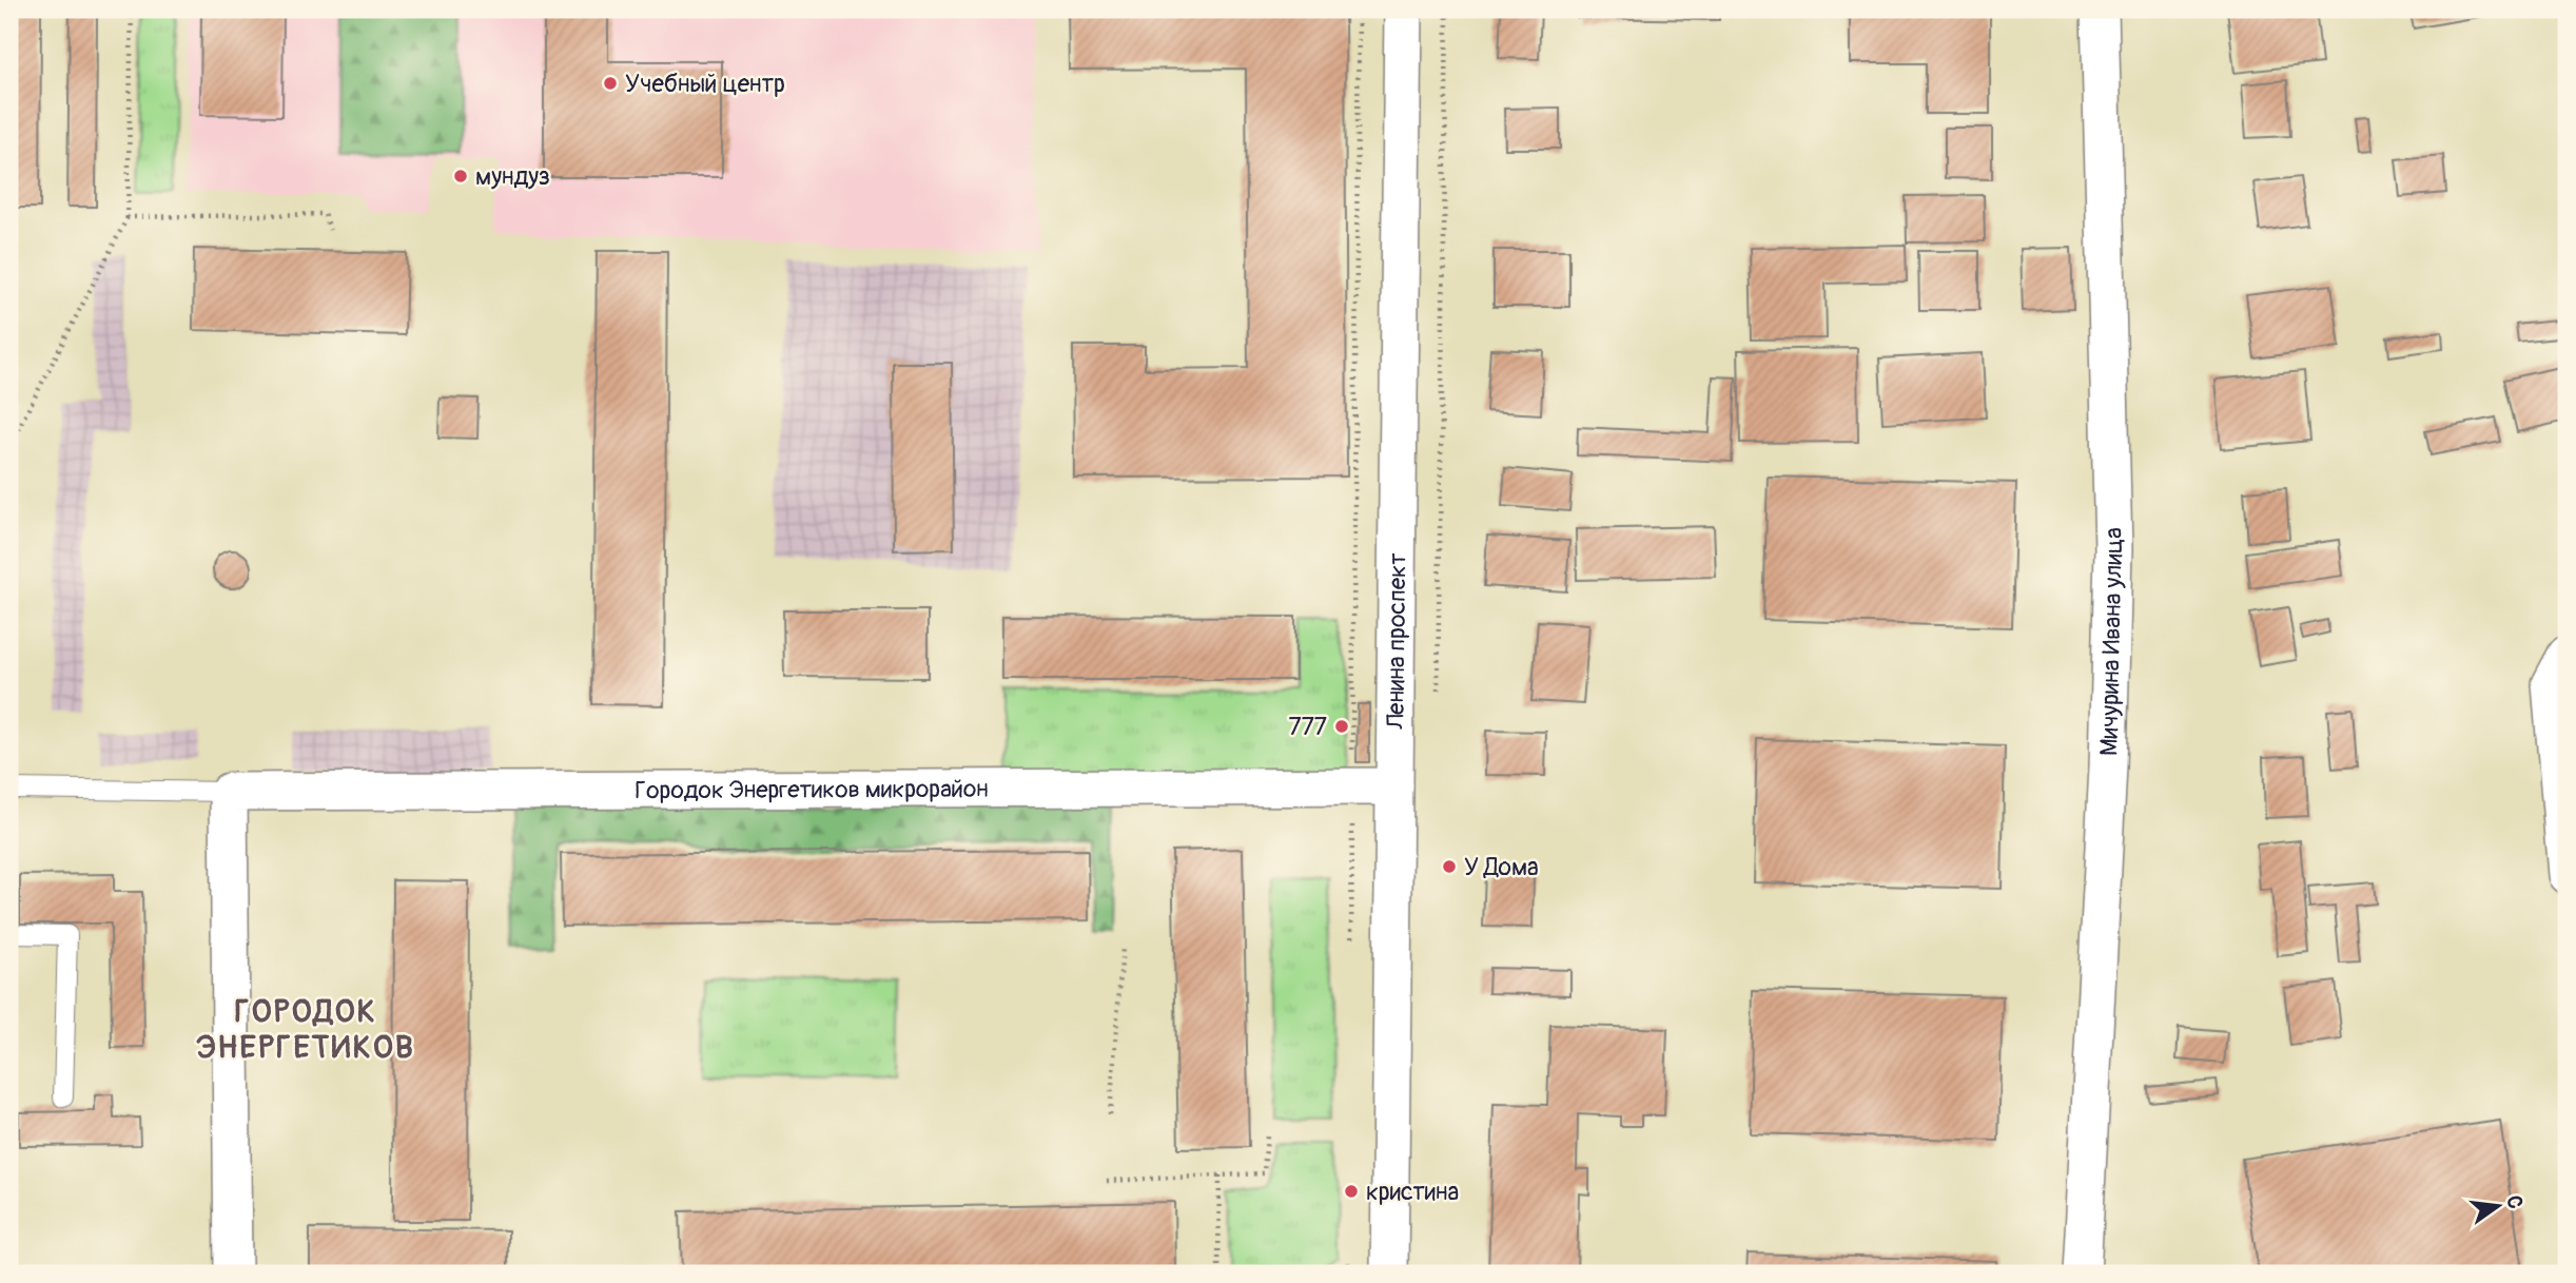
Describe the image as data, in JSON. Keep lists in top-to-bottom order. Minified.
{"streets":{"street":["Ленина проспект","Мичурина Ивана улица","Городок Энергетиков микрорайон"]},"crossings":[["Ленина проспект","Городок Энергетиков микрорайон"]],"districts":["ГОРОДОК ЭНЕРГЕТИКОВ"],"places":["Учебный центр","мундуз","777","У Дома","кристина"],"north":"right"}
